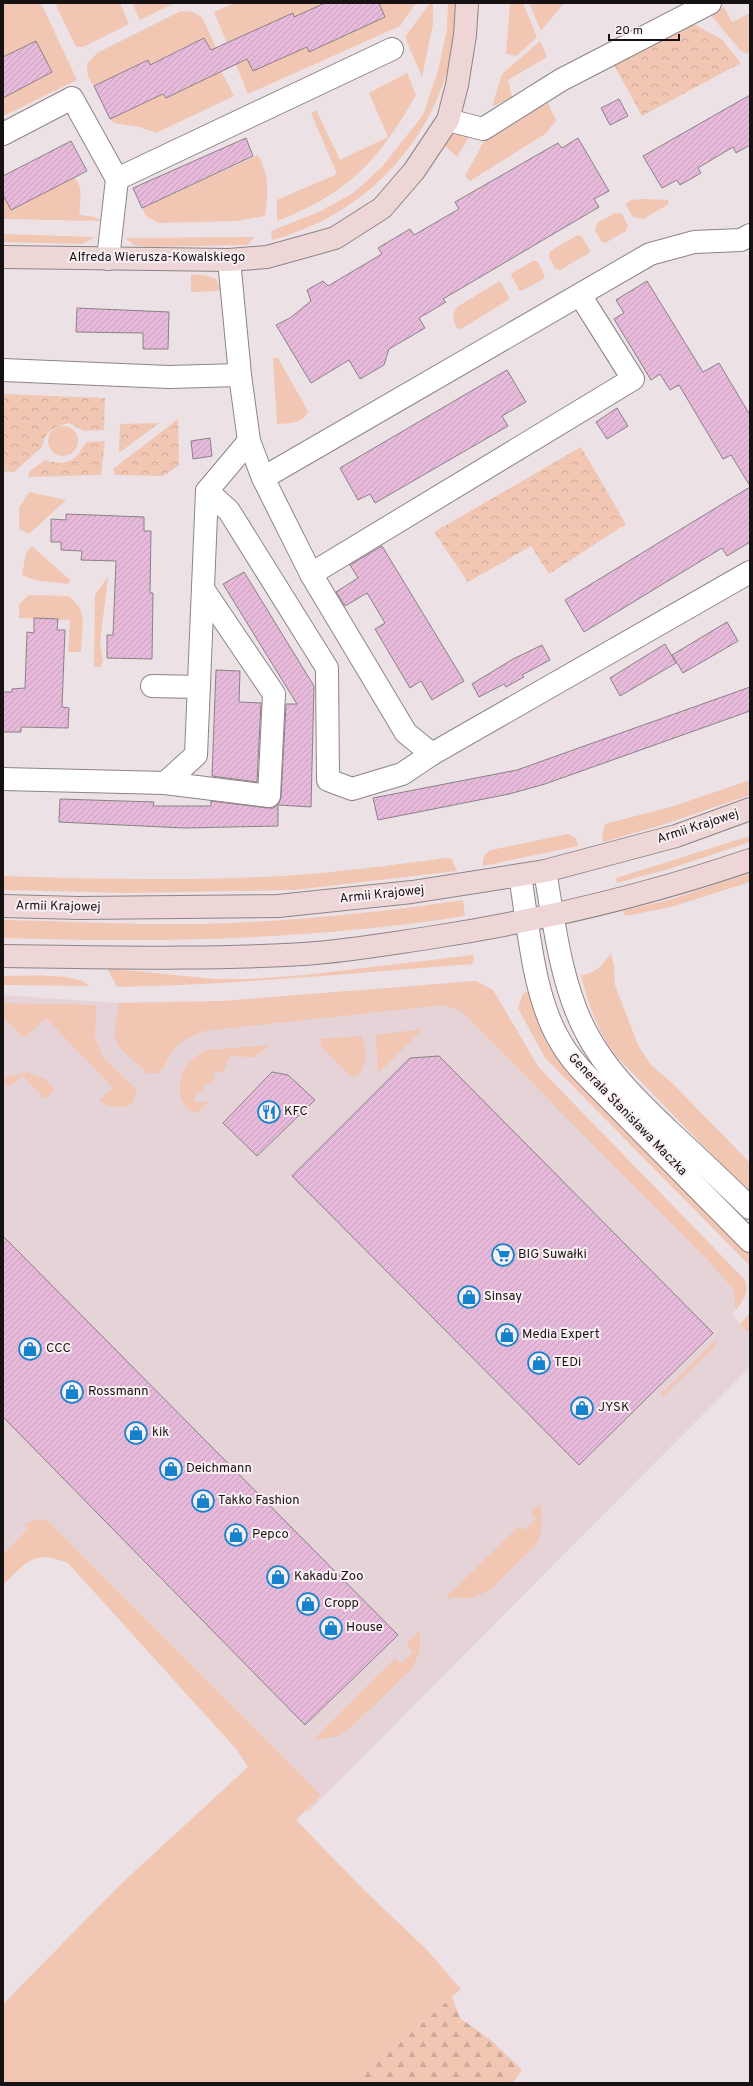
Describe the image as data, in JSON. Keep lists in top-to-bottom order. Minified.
{"streets":{"main road":["Alfreda Wierusza-Kowalskiego","Armii Krajowej"],"street":["Generała Stanisława Maczka"]},"crossings":[["Armii Krajowej","Generała Stanisława Maczka"]],"places":{"restaurant":["KFC"],"supermarket":["BIG Suwałki"],"shop":["Sinsay","Media Expert","CCC","TEDi","Rossmann","JYSK","kik","Deichmann","Takko Fashion","Pepco","Kakadu Zoo","Cropp","House"]},"scale_bar":"20 m"}
